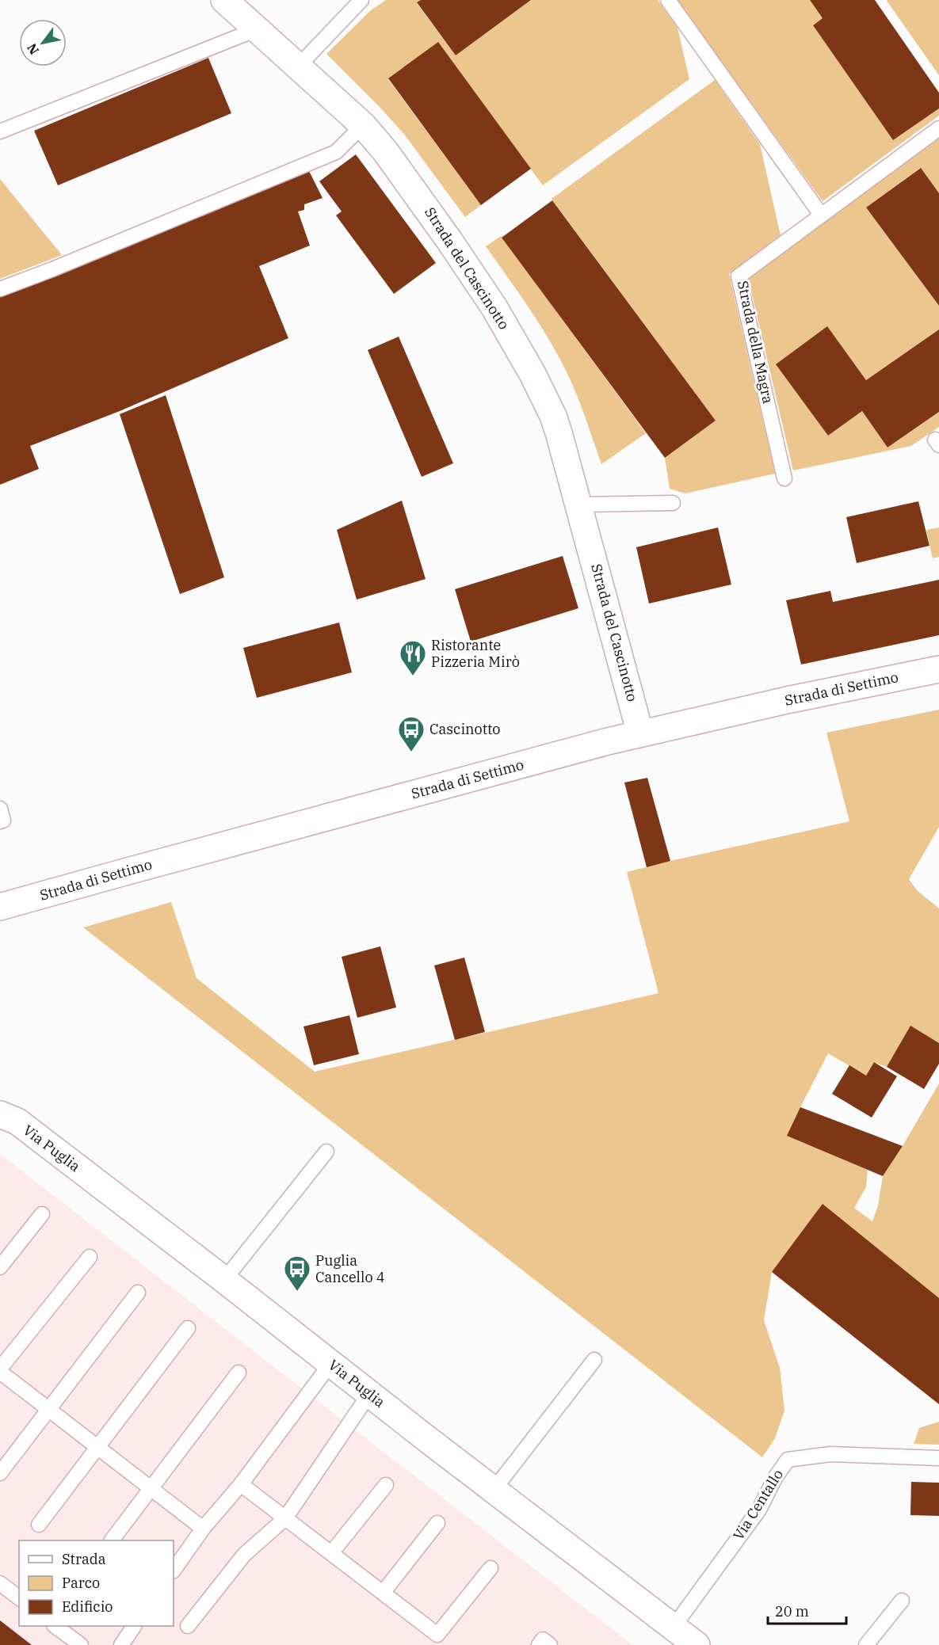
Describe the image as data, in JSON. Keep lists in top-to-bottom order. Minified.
{"streets":{"street":["Strada del Cascinotto","Strada di Settimo","Via Puglia"],"lane":["Strada della Magra","Via Centallo"]},"crossings":[["Strada del Cascinotto","Strada di Settimo"],["Via Puglia","Via Centallo"]],"places":{"restaurant":["Ristorante Pizzeria Mirò"],"bus stop":["Cascinotto","Puglia Cancello 4"]},"legend":["Strada","Parco","Edificio"],"scale_bar":"20 m","north":"bottom left"}
